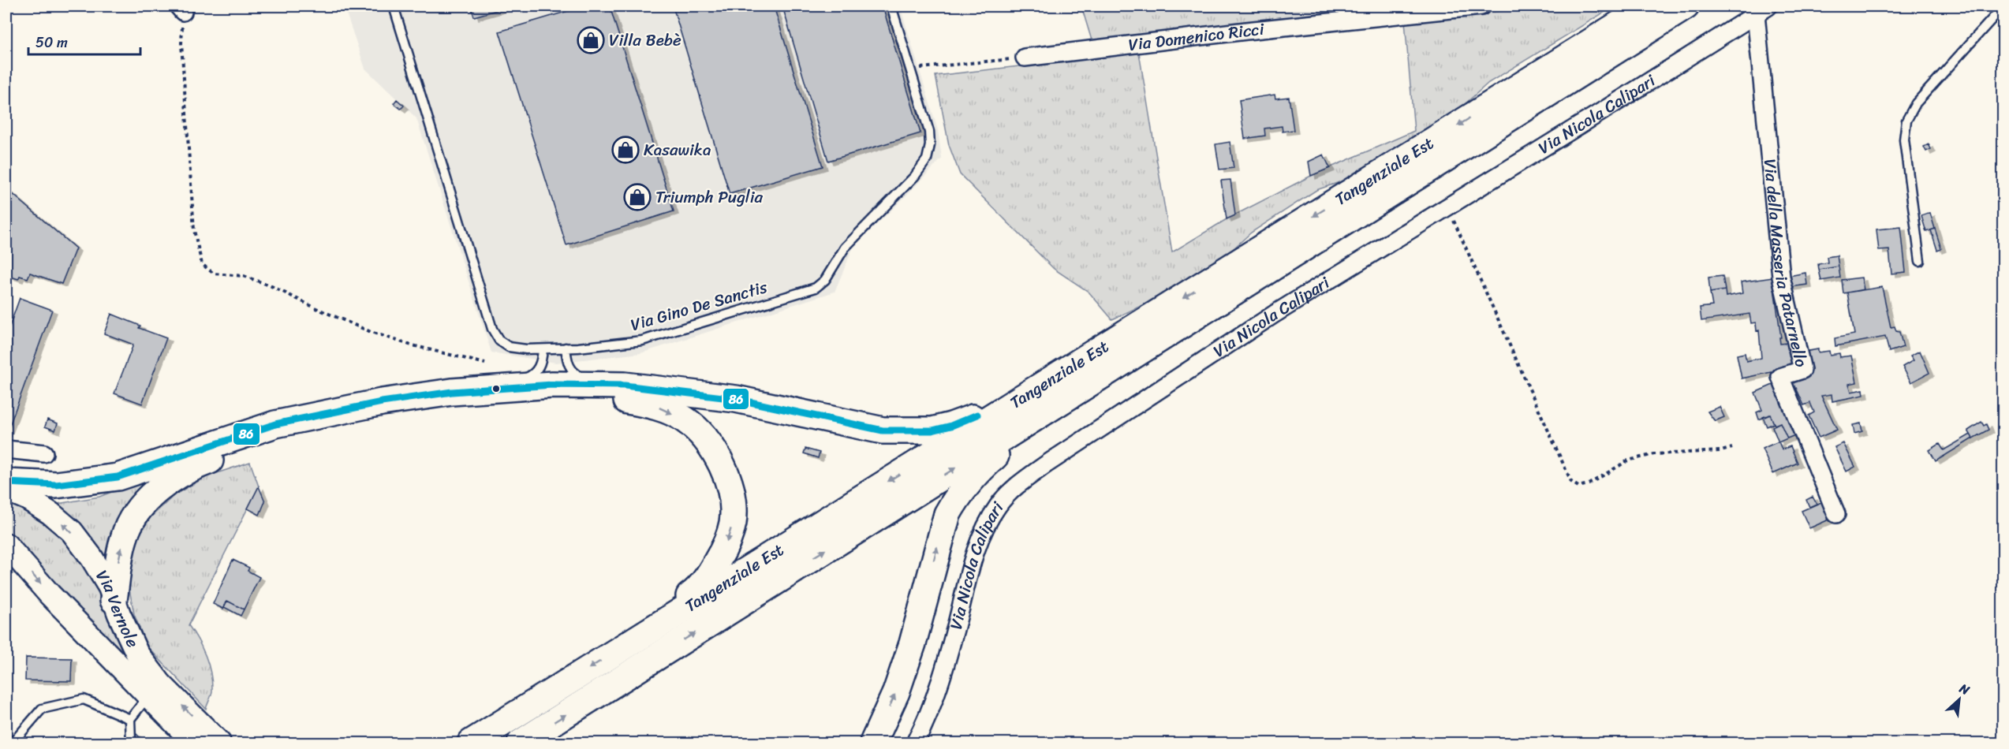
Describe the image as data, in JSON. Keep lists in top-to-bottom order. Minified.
{"streets":{"highway":["Tangenziale Est"],"main road":["Via Vernole"],"street":["Via Domenico Ricci","Via Nicola Calipari","Via della Masseria Patarnello"],"lane":["Via Gino De Sanctis"]},"crossings":[["Via Nicola Calipari","Via della Masseria Patarnello"]],"places":{"shop":["Villa Bebè","Kasawika","Triumph Puglia"]},"lines":["transit line 86"],"scale_bar":"50 m","north":"top right"}
